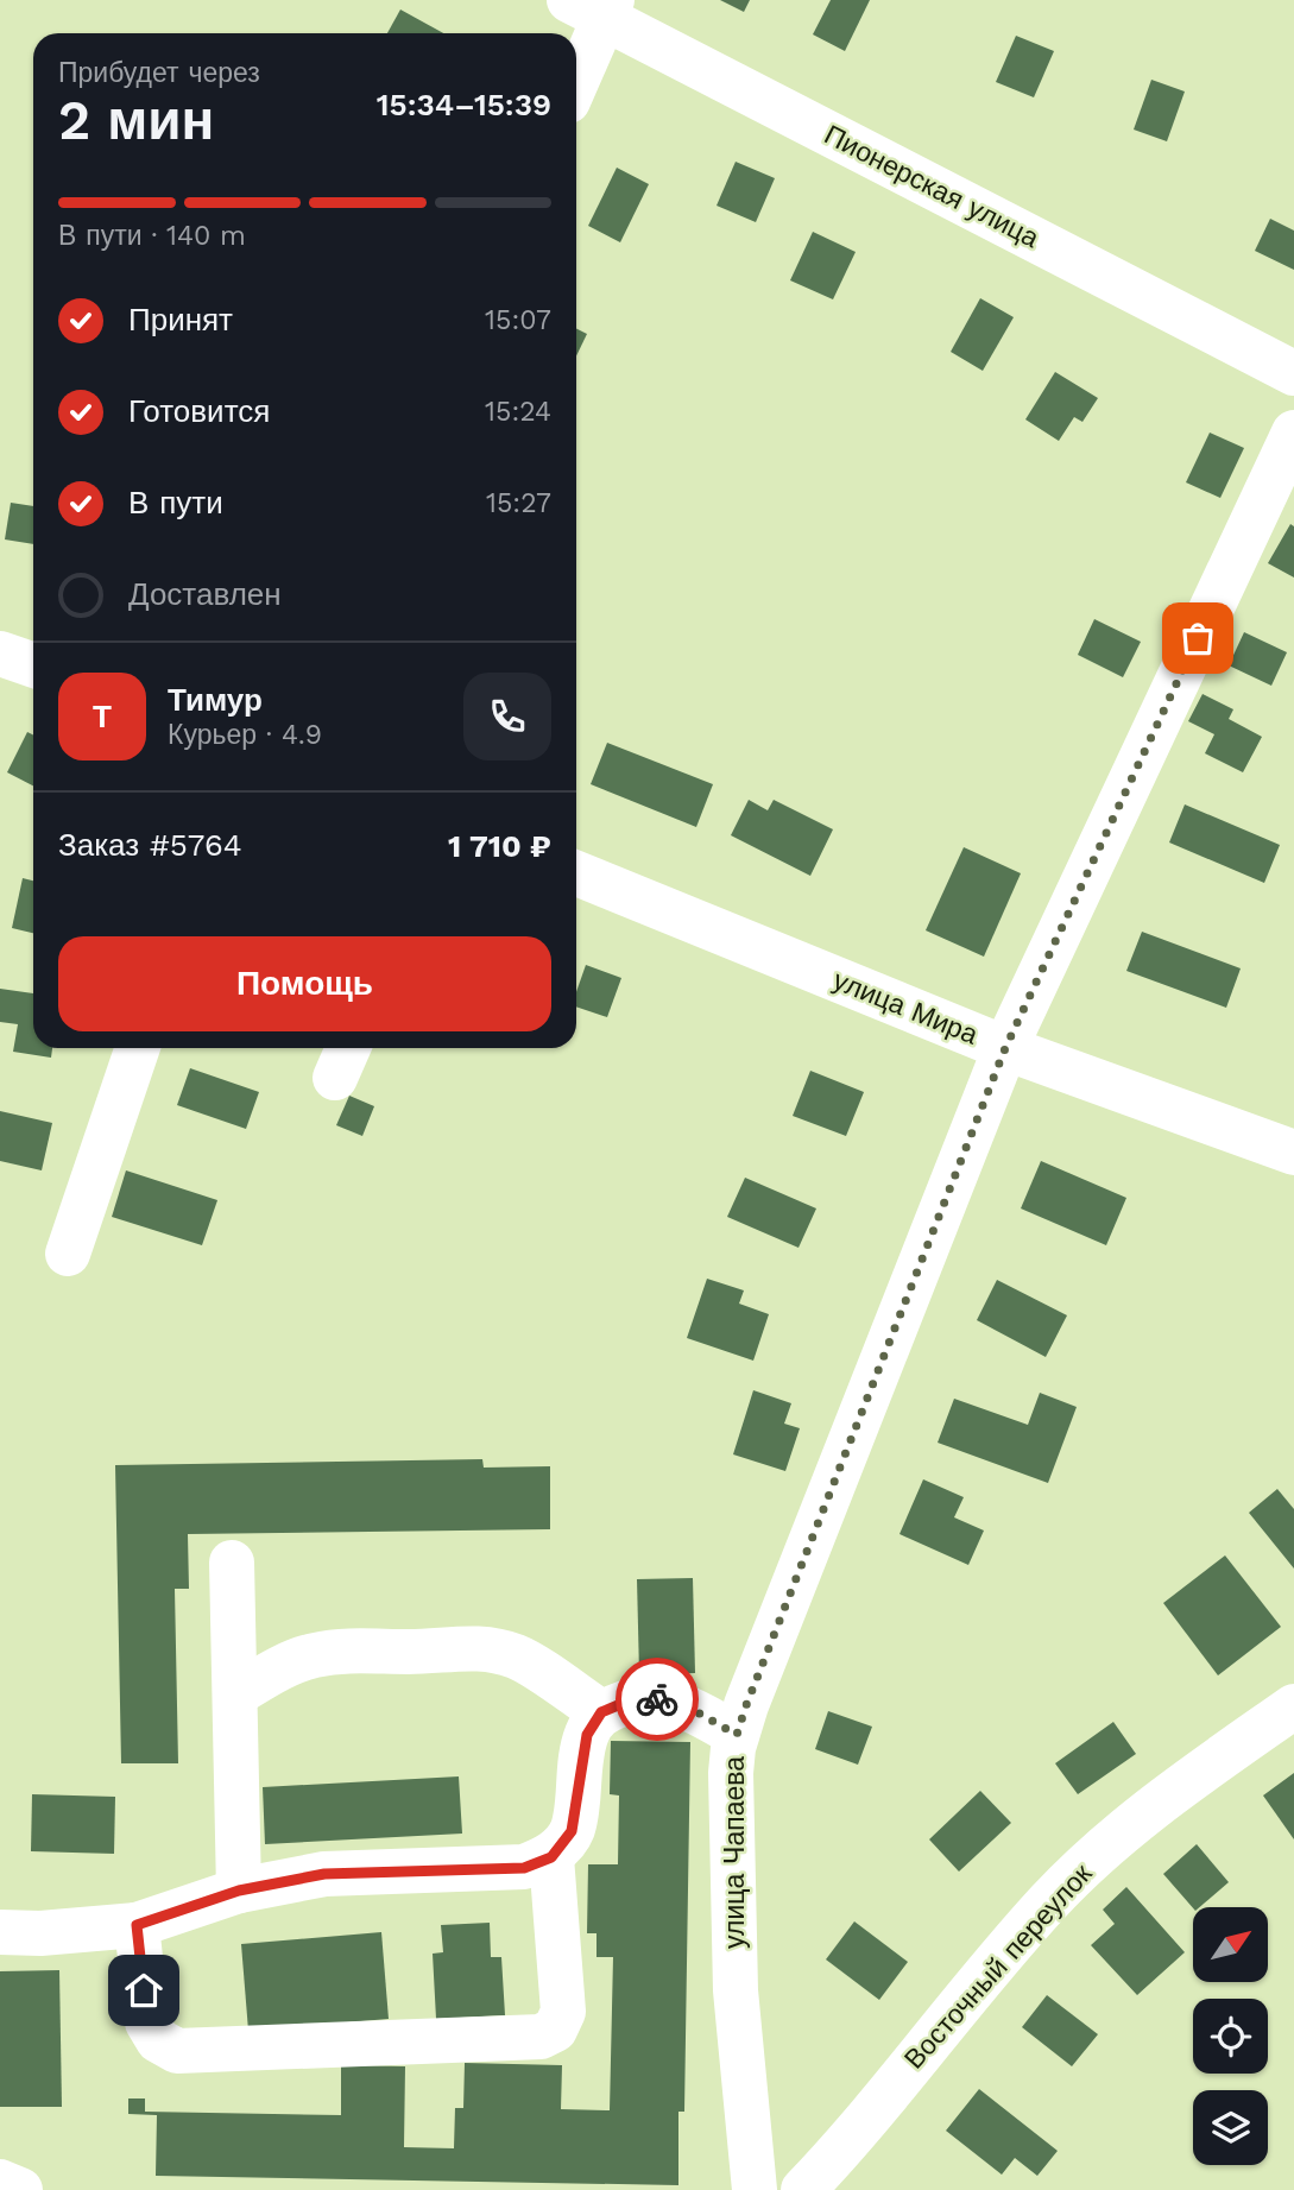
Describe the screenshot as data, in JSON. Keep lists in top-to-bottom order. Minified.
{"streets":{"street":["Пионерская улица","улица Мира","улица Чапаева","Восточный переулок"]},"crossings":[["улица Мира","улица Чапаева"]],"north":"top right","page":{"heading":["2 мин","Прибудет через","15:34–15:39"],"panel":["Тимур","Курьер · 4.9","Заказ #5764","1 710 ₽"],"bar":"В пути · 140 m","list":[["Принят","15:07"],["Готовится","15:24"],["В пути","15:27"],"Доставлен"],"round":"Т","buttons":"Помощь"}}
